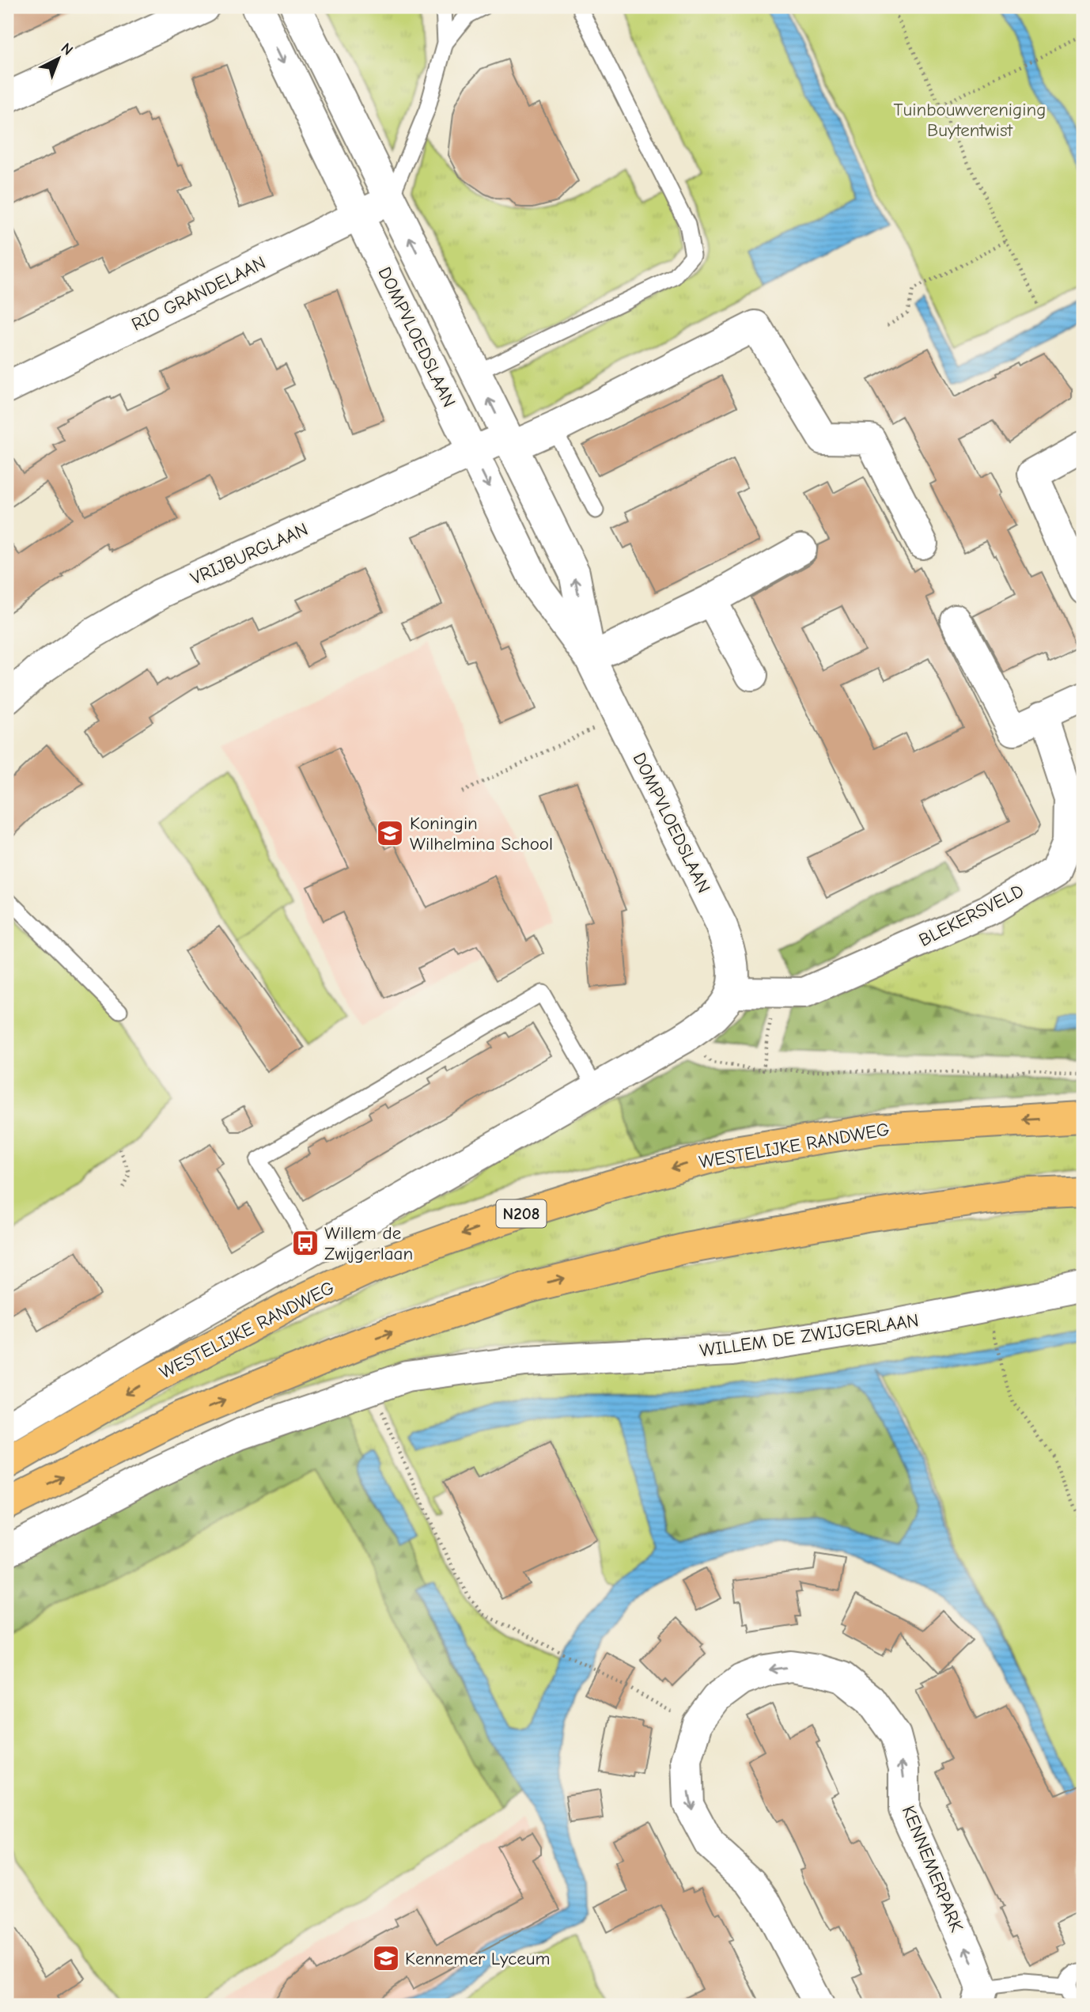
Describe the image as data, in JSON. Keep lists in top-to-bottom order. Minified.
{"streets":{"main road":["WESTELIJKE RANDWEG","N208"],"street":["RIO GRANDELAAN","DOMPVLOEDSLAAN","VRIJBURGLAAN","BLEKERSVELD","WILLEM DE ZWIJGERLAAN","KENNEMERPARK"]},"crossings":[["RIO GRANDELAAN","DOMPVLOEDSLAAN"],["DOMPVLOEDSLAAN","VRIJBURGLAAN"],["DOMPVLOEDSLAAN","BLEKERSVELD"]],"parks":["Tuinbouwvereniging Buytentwist"],"places":{"school or university":["Koningin Wilhelmina School","Kennemer Lyceum"],"bus stop":["Willem de Zwijgerlaan"]},"north":"top right"}
